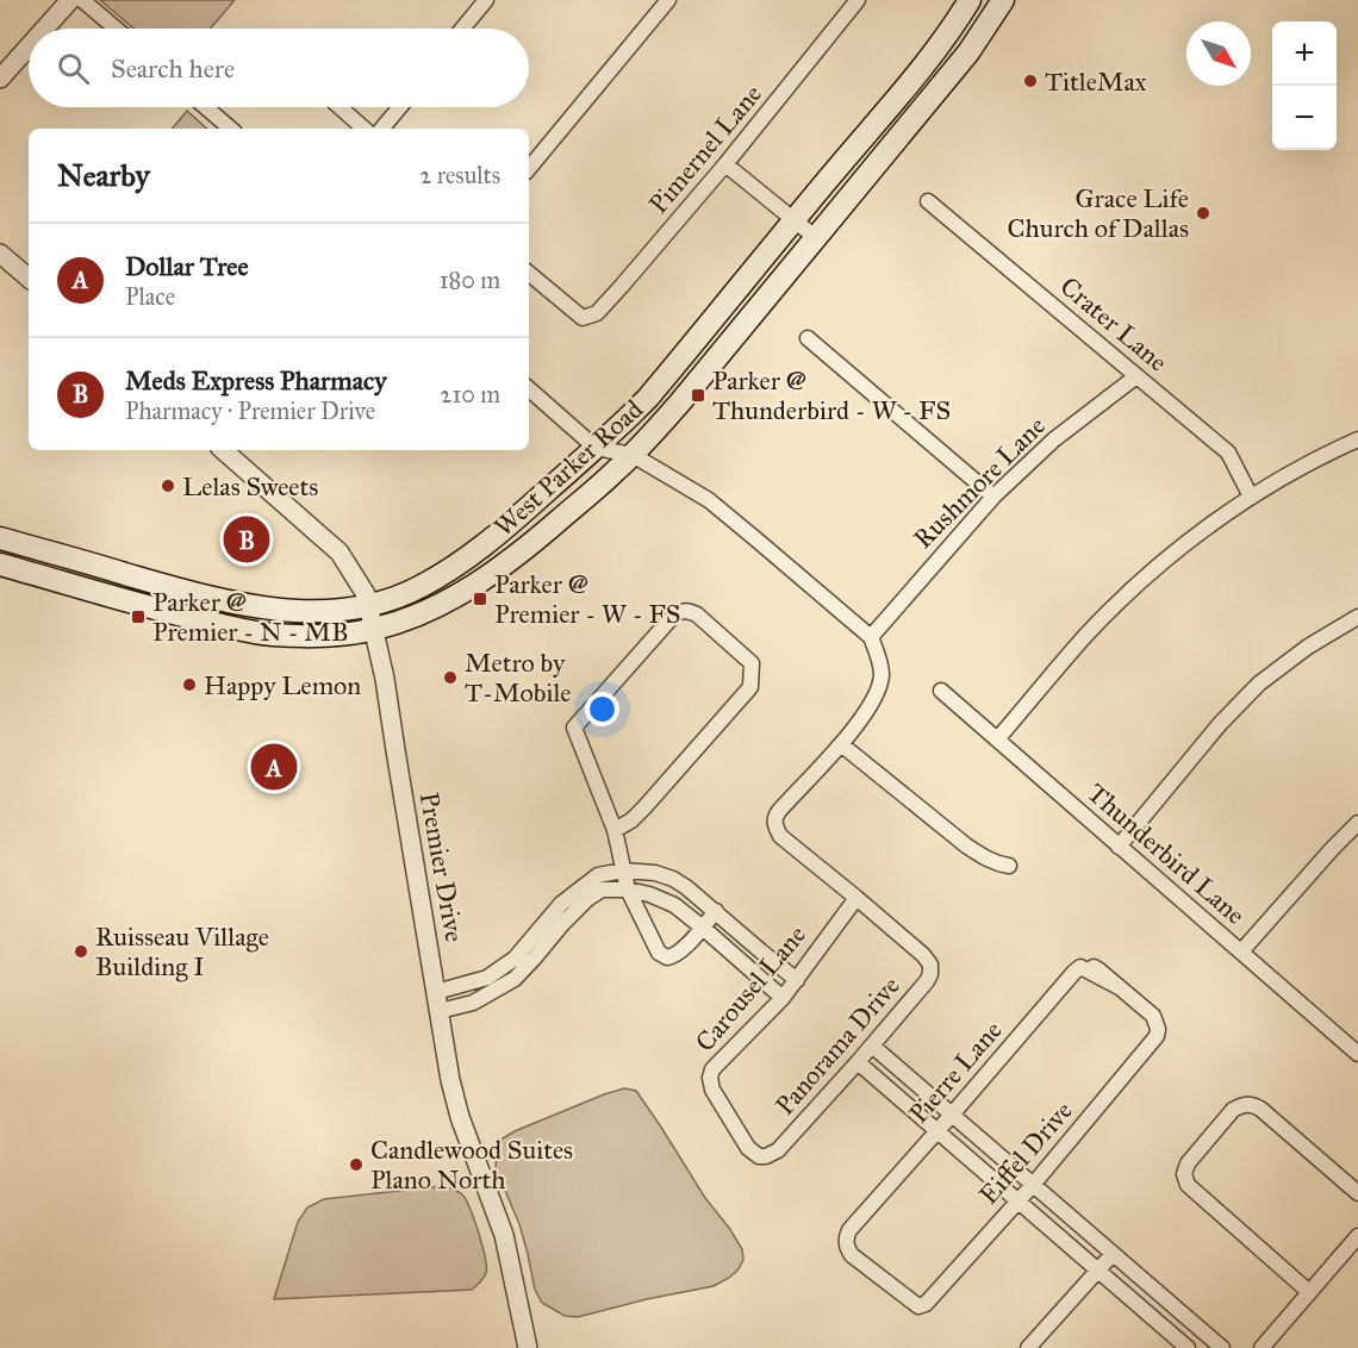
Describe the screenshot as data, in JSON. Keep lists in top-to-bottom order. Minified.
{"streets":{"main road":["West Parker Road"],"street":["Pimernel Lane","Crater Lane","Rushmore Lane","Thunderbird Lane","Premier Drive","Carousel Lane","Panorama Drive","Pierre Lane","Eiffel Drive"]},"crossings":[["Crater Lane","Rushmore Lane"],["West Parker Road","Premier Drive"],["Carousel Lane","Panorama Drive"],["Pierre Lane","Eiffel Drive"]],"places":{"other":["TitleMax","Grace Life Church of Dallas","Lelas Sweets","Metro by T-Mobile","Happy Lemon","Ruisseau Village Building I","Candlewood Suites Plano North"],"transit":["Parker @ Thunderbird - W - FS","Parker @ Premier - W - FS","Parker @ Premier - N - MB"]},"north":"bottom right","page":{"map_buttons":["+","−"],"search":"Search here","heading":["Nearby","2 results"],"list":[{"mark":"A","name":"Dollar Tree","note":"Place","value":"180 m"},{"mark":"B","name":"Meds Express Pharmacy","note":"Pharmacy · Premier Drive","value":"210 m"}],"pins":["B","A"]}}
